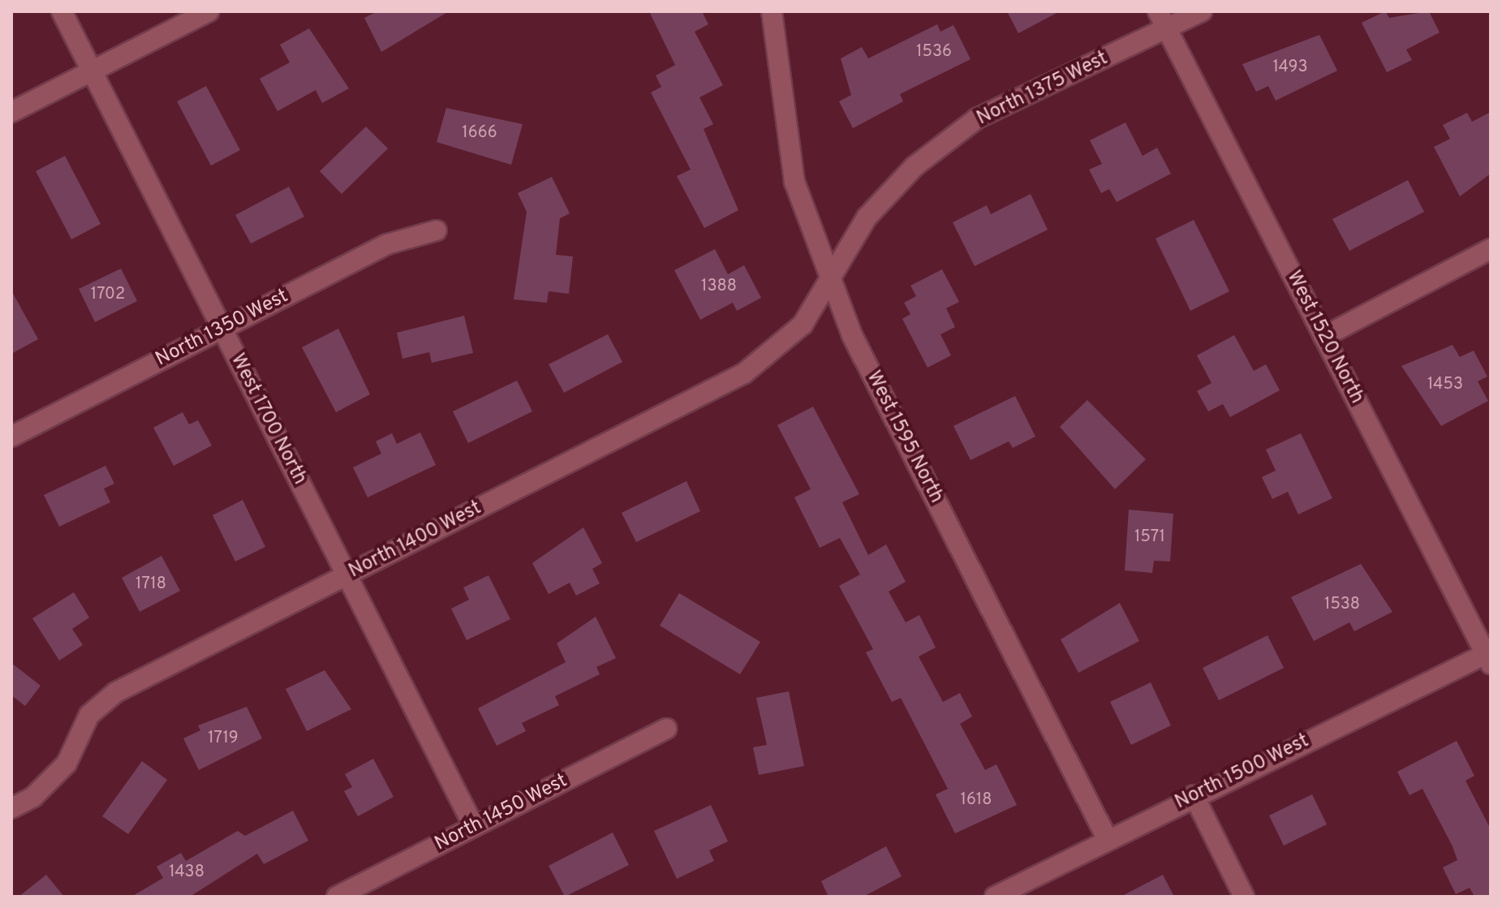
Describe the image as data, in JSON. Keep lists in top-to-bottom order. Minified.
{"streets":{"street":["North 1375 West","North 1350 West","West 1520 North","West 1700 North","West 1595 North","North 1400 West","North 1500 West","North 1450 West"]},"crossings":[["North 1375 West","West 1520 North"],["North 1375 West","West 1595 North"],["North 1375 West","North 1400 West"],["North 1350 West","West 1700 North"],["West 1520 North","North 1500 West"],["West 1700 North","North 1400 West"],["West 1700 North","North 1450 West"],["West 1595 North","North 1400 West"],["West 1595 North","North 1500 West"]],"house_numbers":["1536","1493","1666","1388","1702","1453","1571","1718","1538","1719","1618","1438"]}
